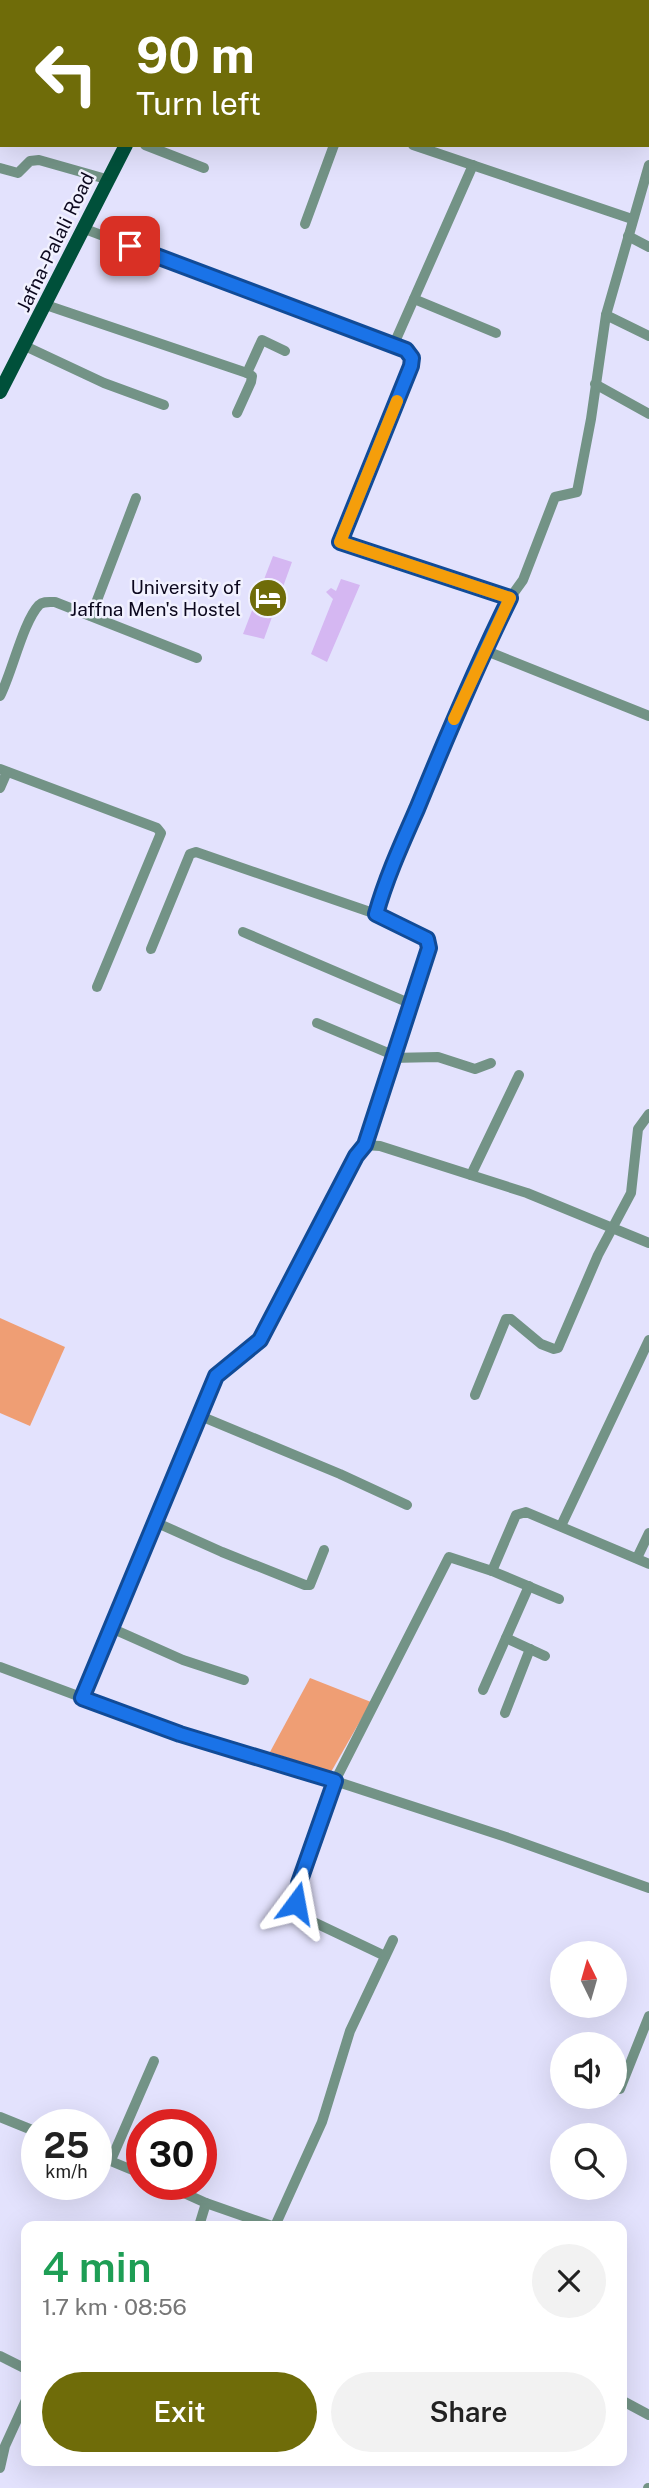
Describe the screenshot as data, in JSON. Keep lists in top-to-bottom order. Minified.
{"streets":{"main road":["Jafna-Palali Road"]},"places":{"hotel":["University of Jaffna Men's Hostel"]},"north":"top","page":{"turn":["90 m","Turn left"],"speed":"25 km/h","limit":"30","heading":["4 min","1.7 km · 08:56"],"buttons":["Exit","Share"]}}
